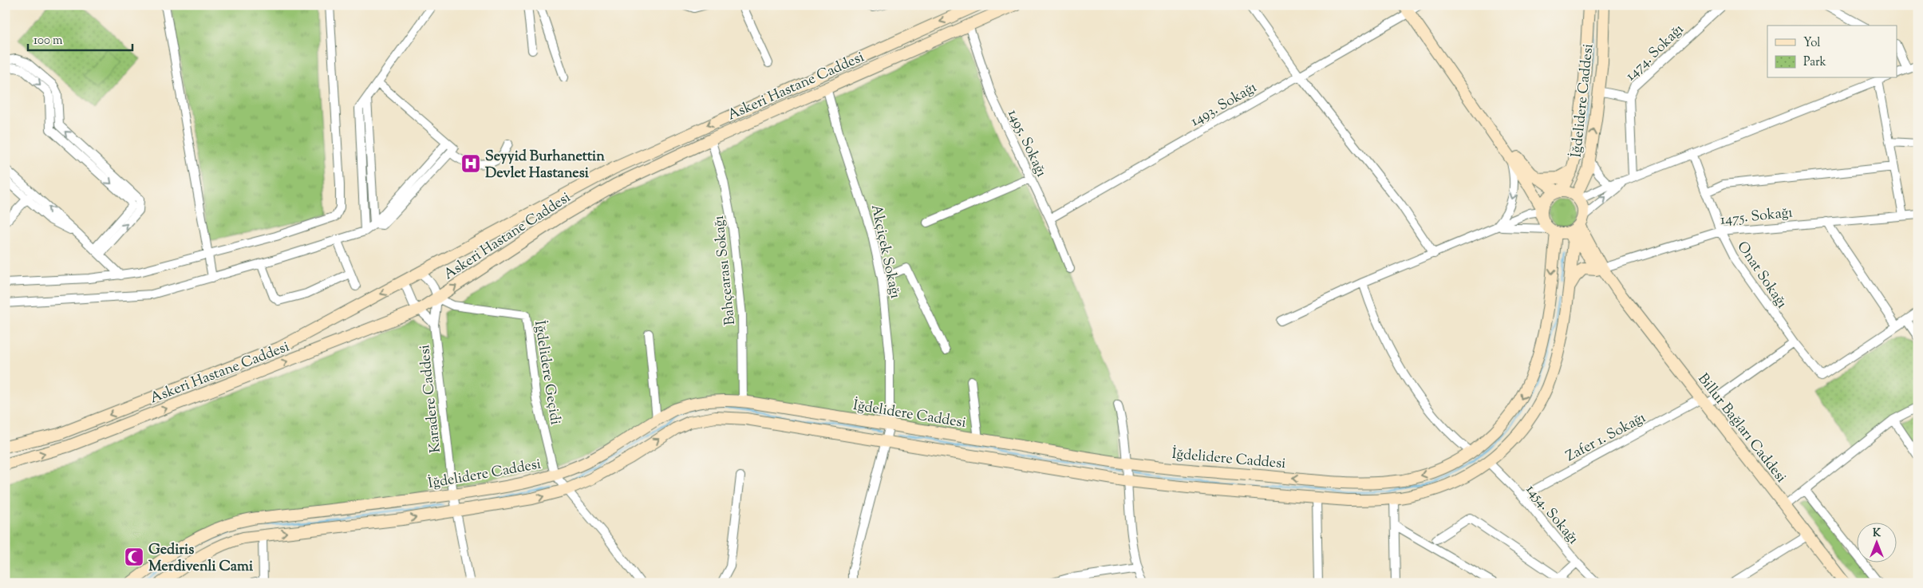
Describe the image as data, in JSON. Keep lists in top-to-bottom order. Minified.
{"streets":{"street":["1474. Sokağı","Askeri Hastane Caddesi","İğdelidere Caddesi","1493. Sokağı","1495. Sokağı","1475. Sokağı","Akçiçek Sokağı","Bahçearası Sokağı","Onat Sokağı","İğdelidere Geçidi","Karadere Caddesi","Billur Bağları Caddesi","Zafer 1. Sokağı","1454. Sokağı"]},"crossings":[["Askeri Hastane Caddesi","1495. Sokağı"],["Askeri Hastane Caddesi","Akçiçek Sokağı"],["Askeri Hastane Caddesi","Bahçearası Sokağı"],["Askeri Hastane Caddesi","İğdelidere Geçidi"],["Askeri Hastane Caddesi","Karadere Caddesi"],["İğdelidere Caddesi","Akçiçek Sokağı"],["İğdelidere Caddesi","Bahçearası Sokağı"],["İğdelidere Caddesi","İğdelidere Geçidi"],["İğdelidere Caddesi","Karadere Caddesi"],["İğdelidere Caddesi","Billur Bağları Caddesi"],["1493. Sokağı","1495. Sokağı"],["1475. Sokağı","Onat Sokağı"],["1475. Sokağı","Billur Bağları Caddesi"],["Onat Sokağı","Zafer 1. Sokağı"],["İğdelidere Geçidi","Karadere Caddesi"],["Billur Bağları Caddesi","Zafer 1. Sokağı"],["Zafer 1. Sokağı","1454. Sokağı"]],"places":{"hospital":["Seyyid Burhanettin Devlet Hastanesi"],"mosque":["Gediris Merdivenli Cami"]},"legend":["Yol","Park"],"scale_bar":"100 m","north":"top"}
